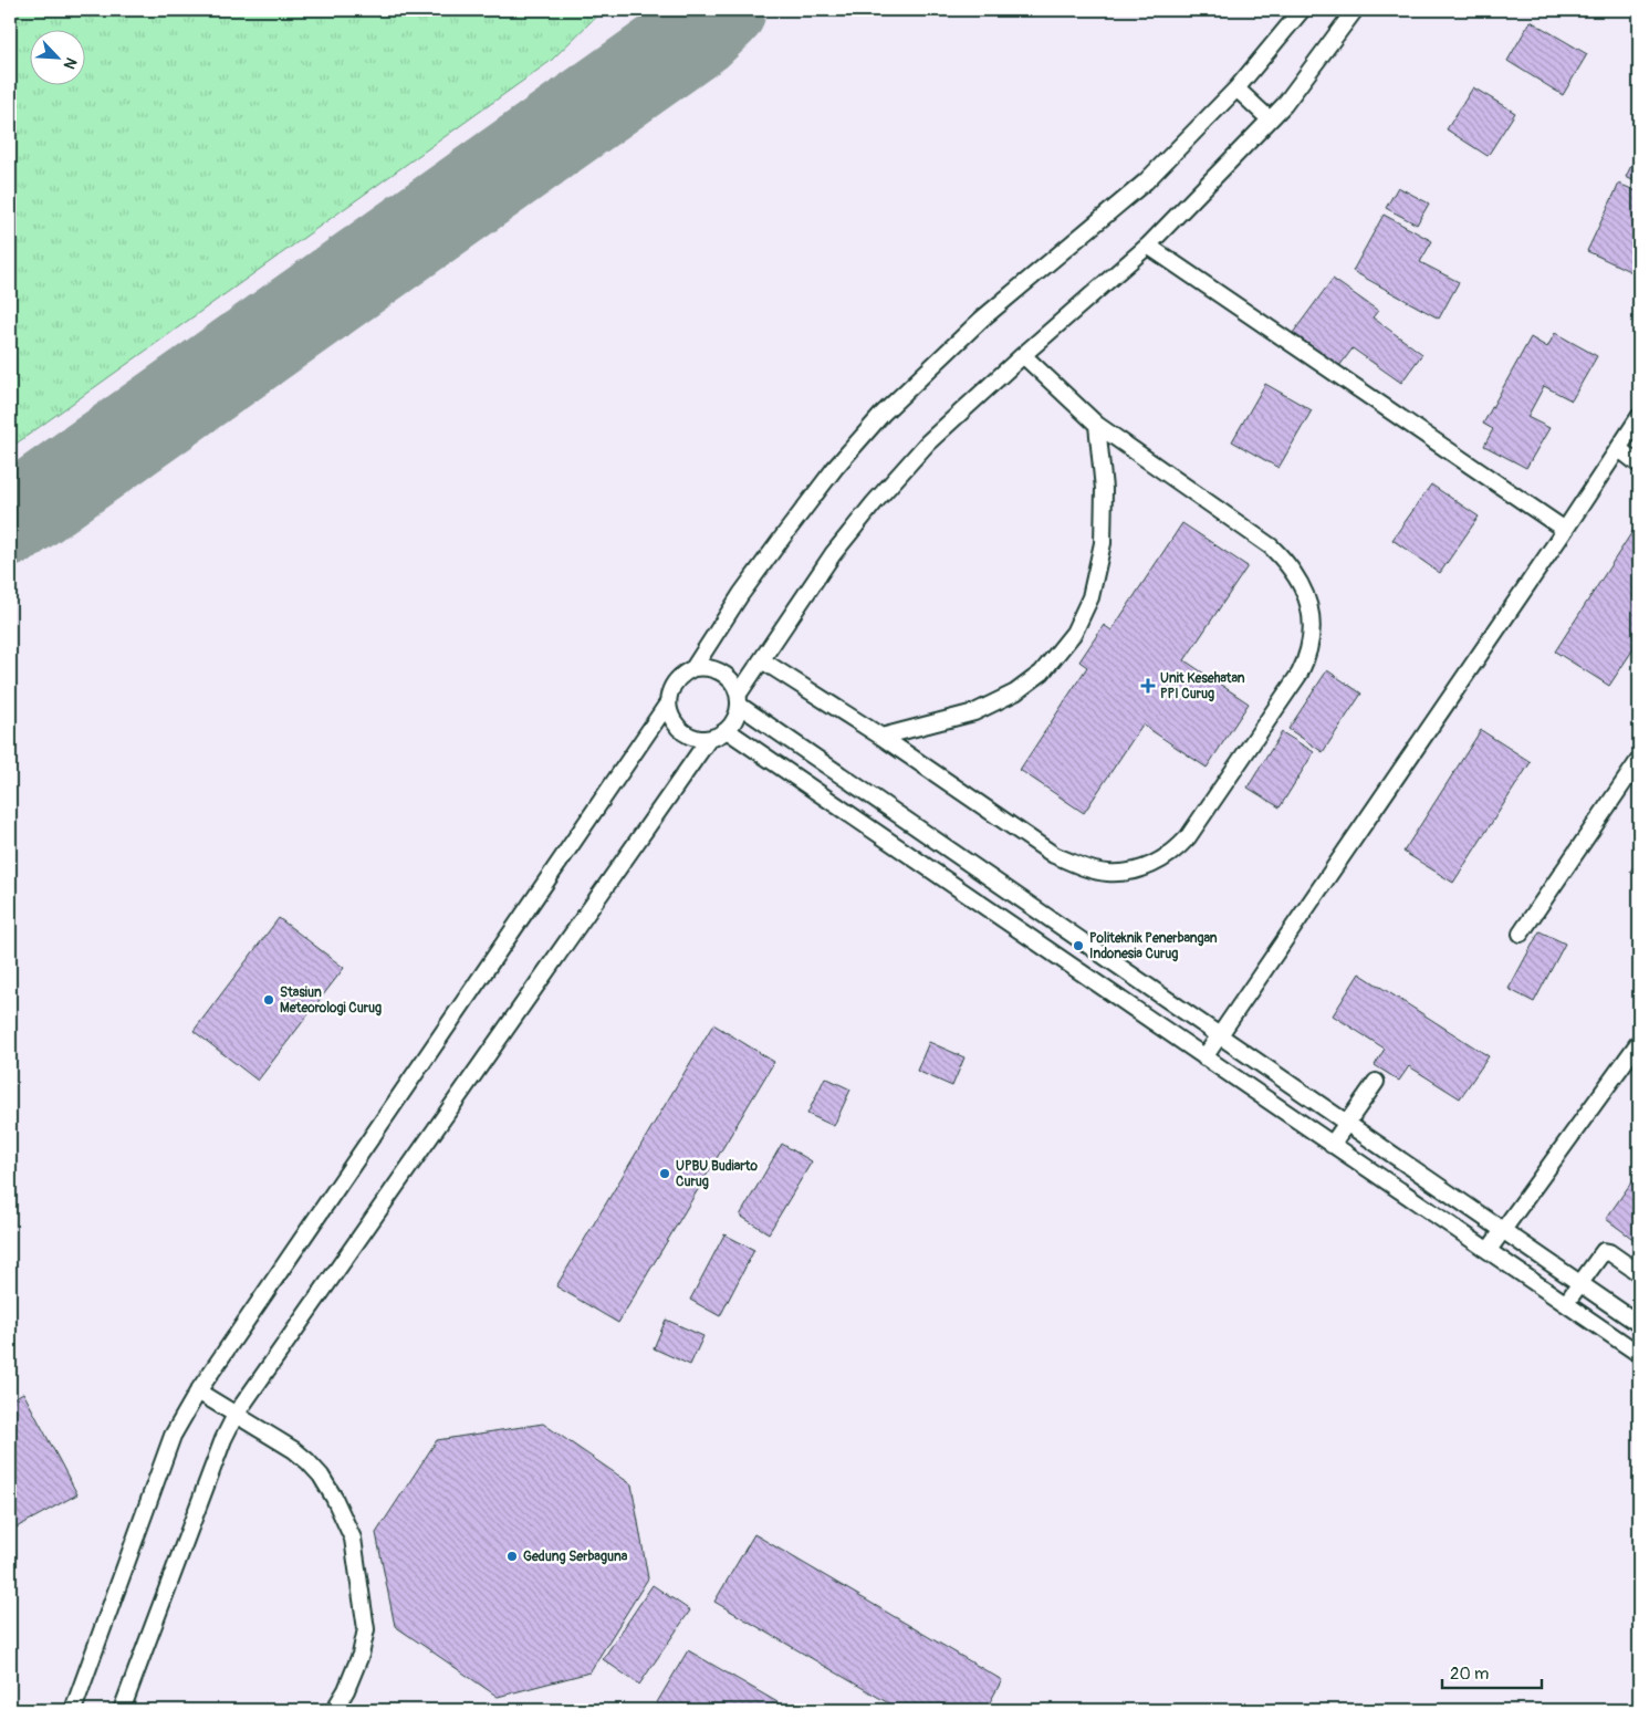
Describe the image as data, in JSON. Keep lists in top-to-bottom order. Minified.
{"places":{"health":["Unit Kesehatan PPI Curug"],"other":["Politeknik Penerbangan Indonesia Curug","Stasiun Meteorologi Curug","UPBU Budiarto Curug","Gedung Serbaguna"]},"scale_bar":"20 m","north":"bottom right"}
